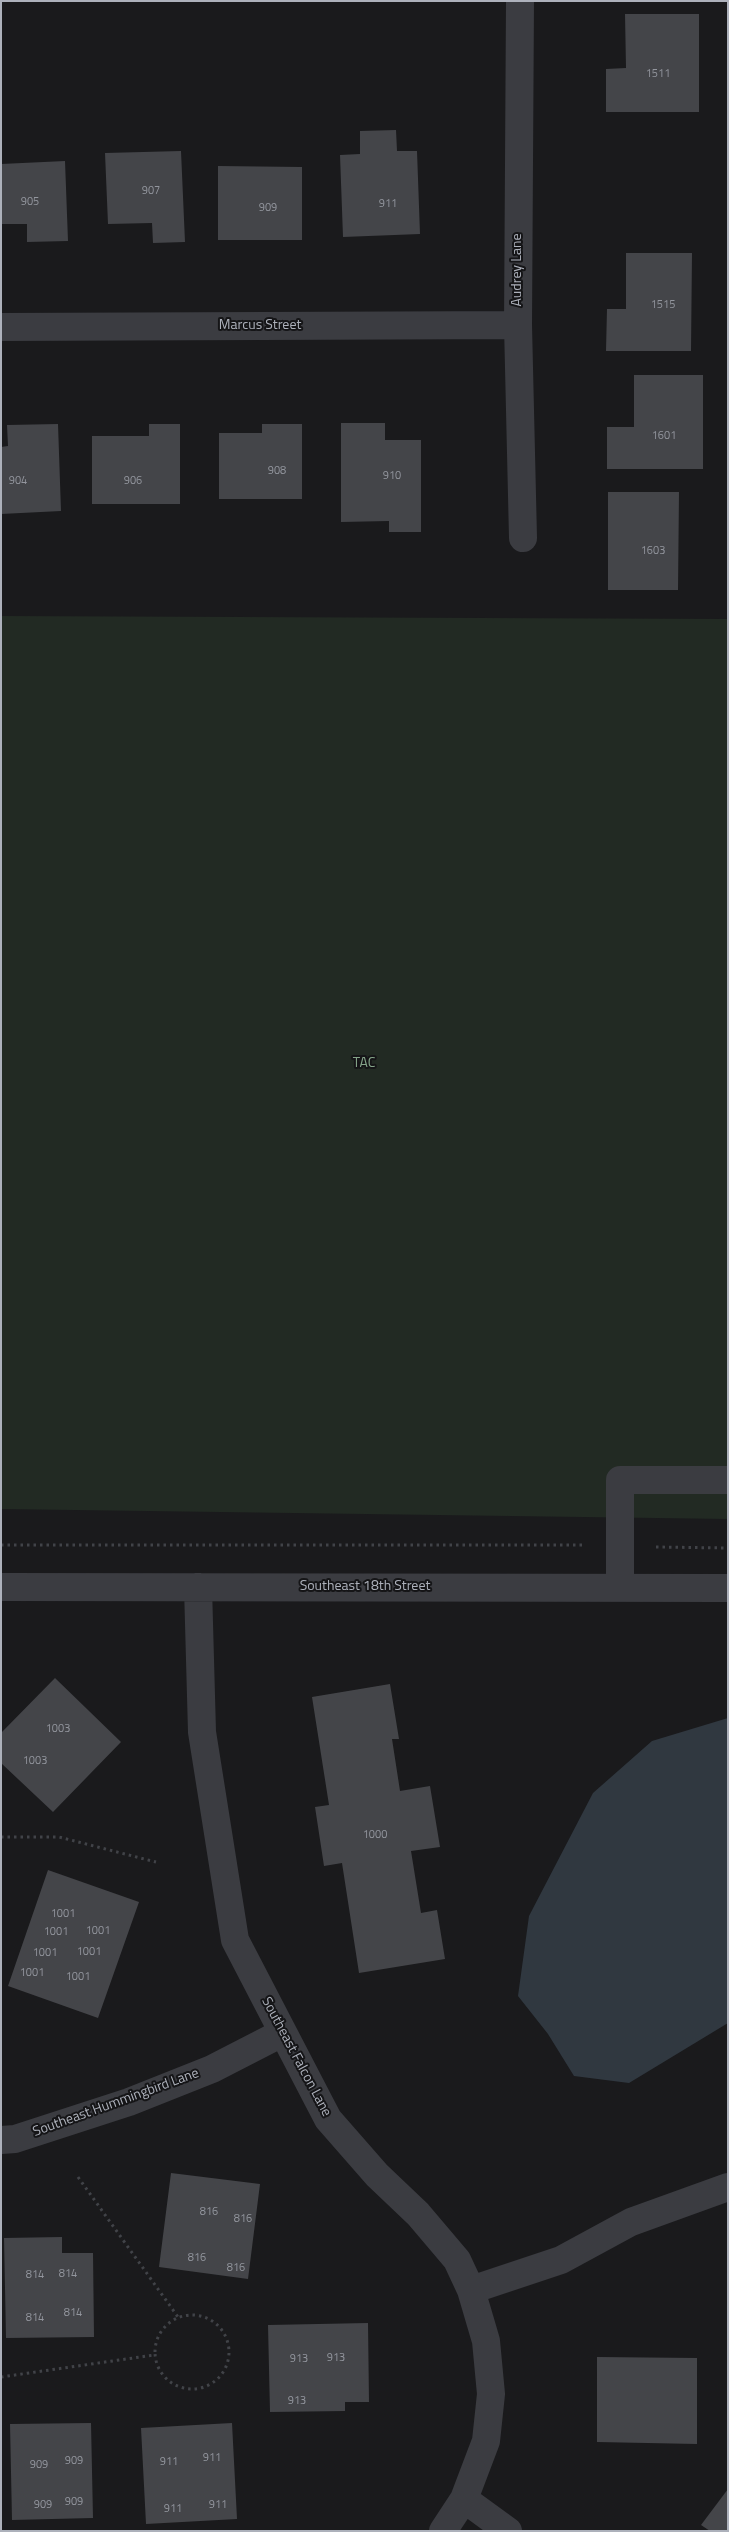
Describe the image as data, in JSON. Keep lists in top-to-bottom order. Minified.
{"streets":{"street":["Audrey Lane","Marcus Street","Southeast 18th Street","Southeast Falcon Lane","Southeast Hummingbird Lane"]},"crossings":[["Audrey Lane","Marcus Street"],["Southeast 18th Street","Southeast Falcon Lane"],["Southeast Falcon Lane","Southeast Hummingbird Lane"]],"parks":["TAC"],"house_numbers":["1511","907","905","911","909","1515","1601","908","910","904","906","1603","1003","1003","1000","1001","1001","1001","1001","1001","1001","1001","816","816","816","816","814","814","814","814","913","913","913","911","909","911","909","909","909","911","911"]}
